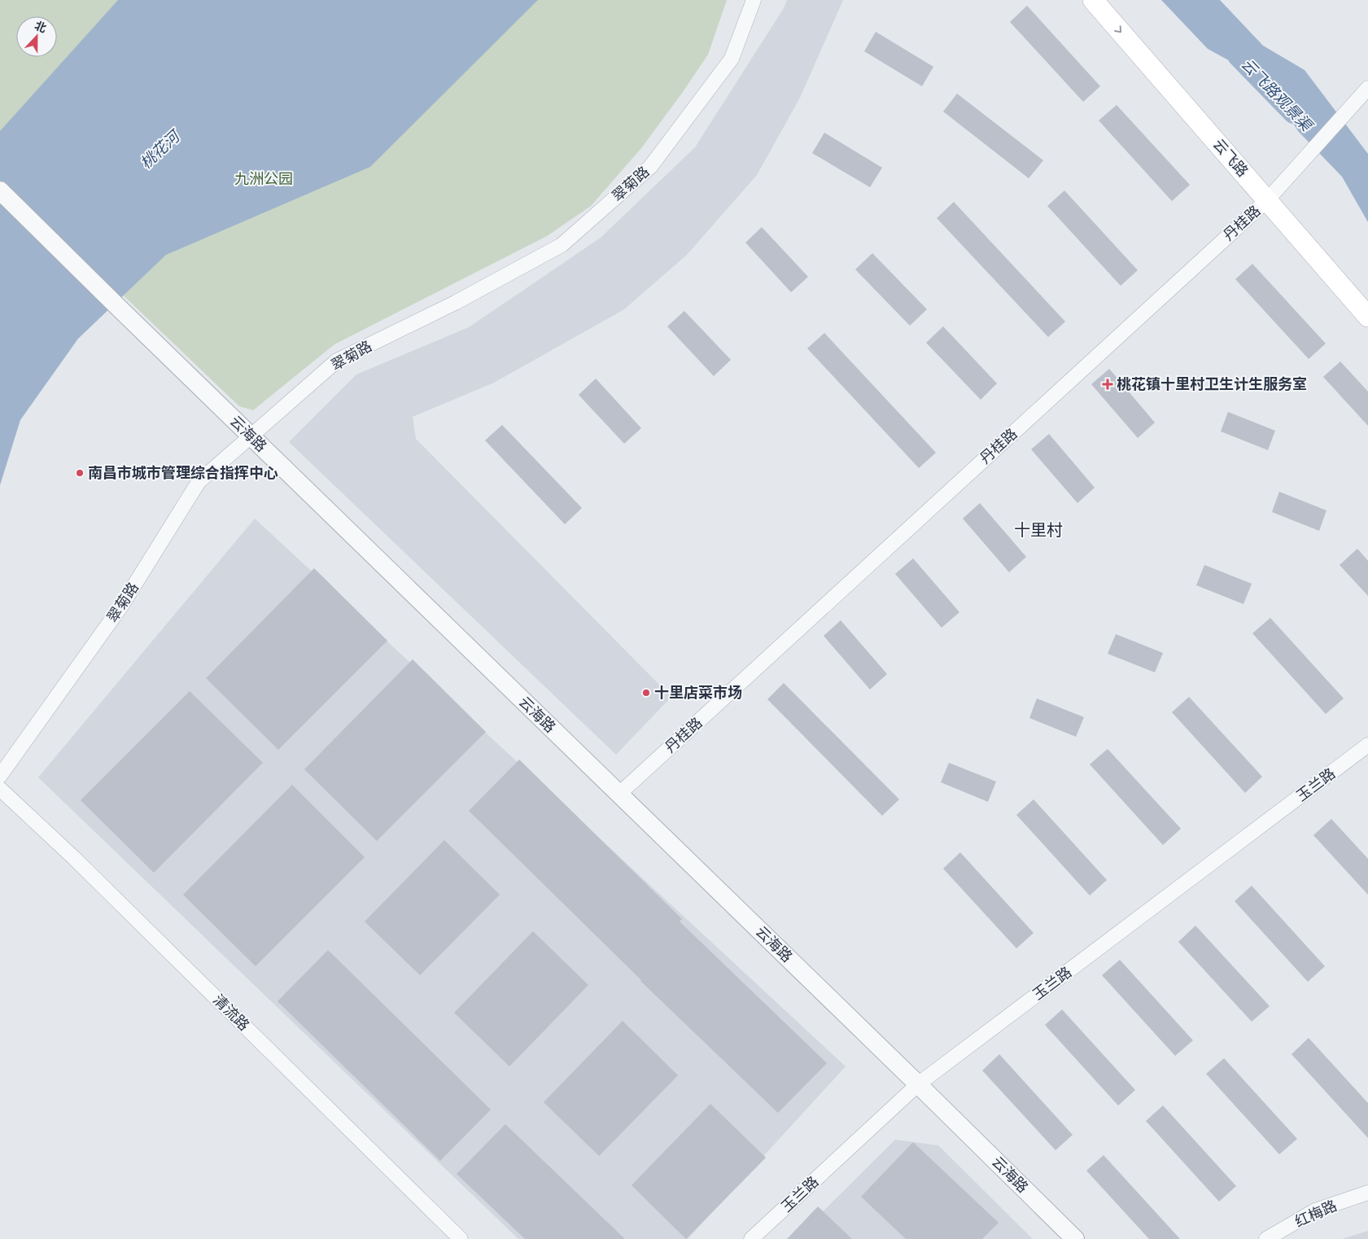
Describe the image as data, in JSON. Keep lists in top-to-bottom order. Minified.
{"streets":{"main road":["云飞路"],"street":["翠菊路","丹桂路","云海路","玉兰路","清流路","红梅路"]},"crossings":[["云飞路","丹桂路"],["翠菊路","云海路"],["丹桂路","云海路"],["云海路","玉兰路"]],"districts":["十里村"],"water":["云飞路观景渠","桃花河"],"parks":["九洲公园"],"places":{"health":["桃花镇十里村卫生计生服务室"],"other":["南昌市城市管理综合指挥中心","十里店菜市场"]},"north":"top"}
